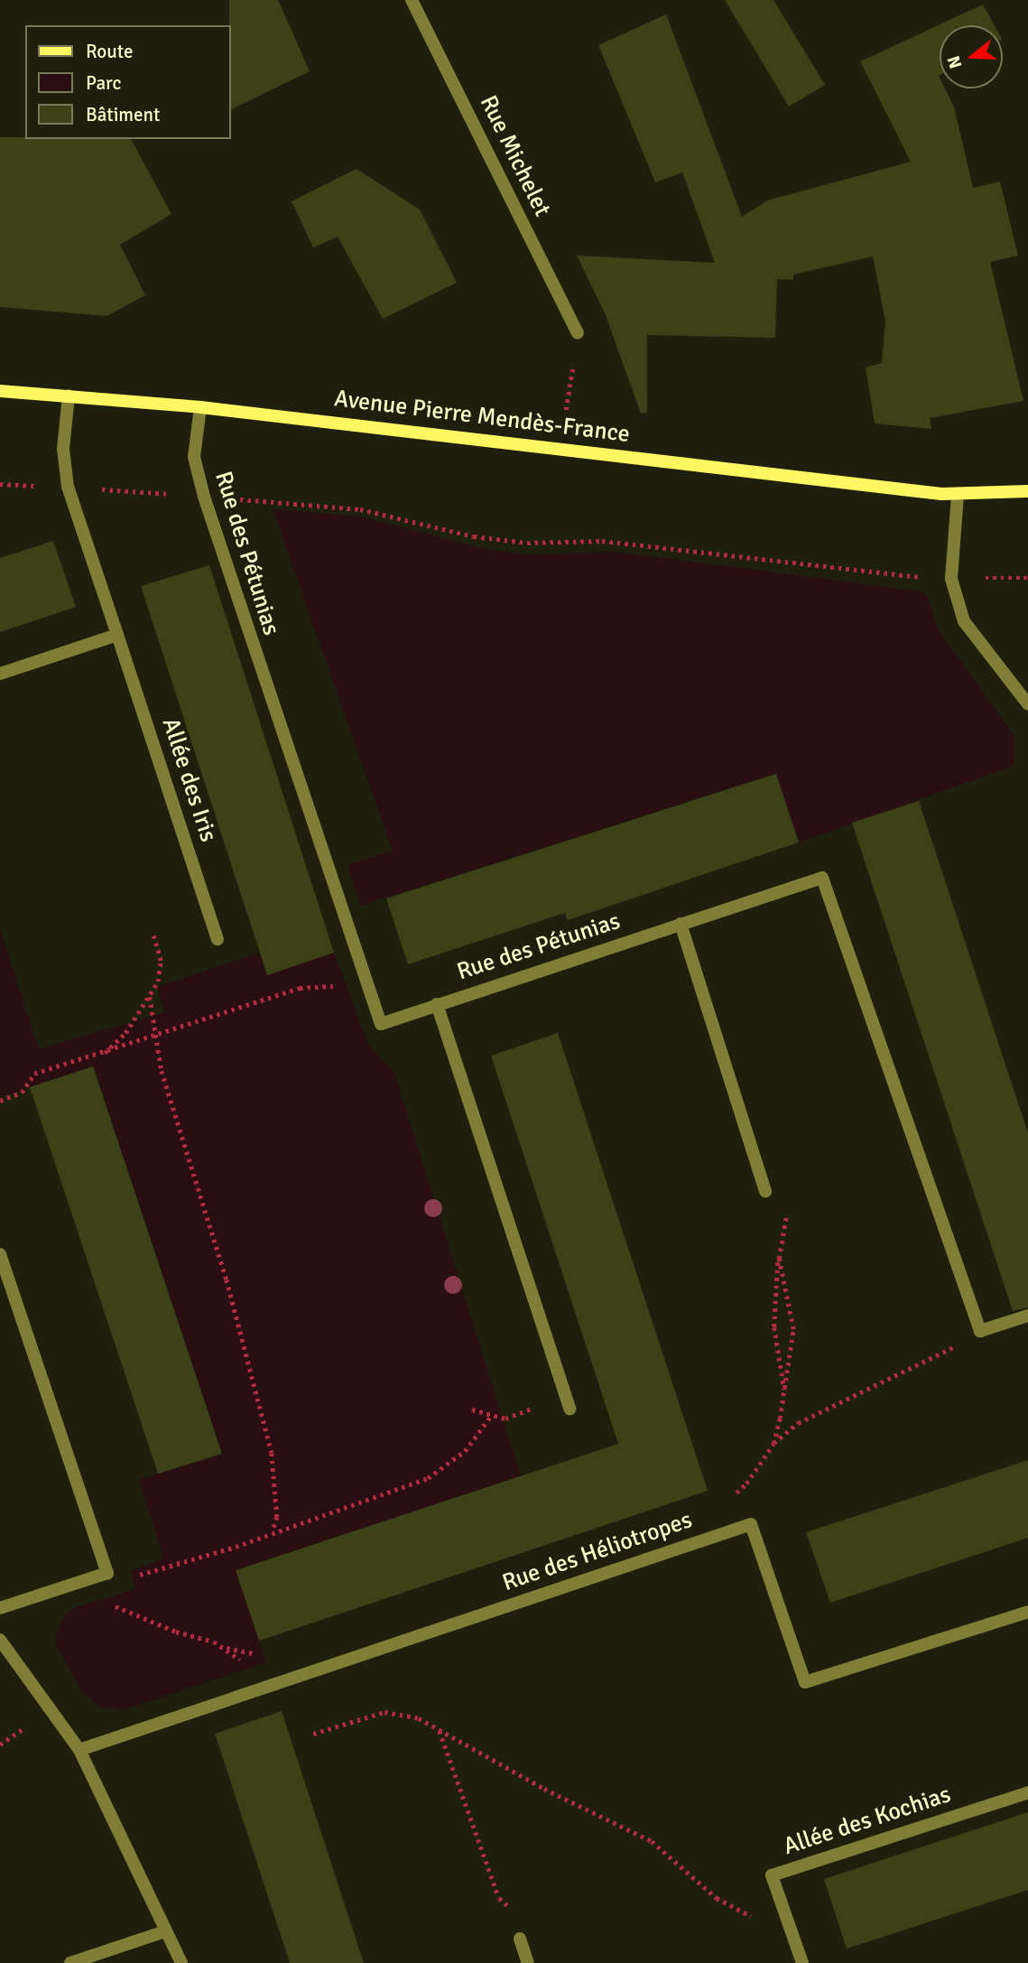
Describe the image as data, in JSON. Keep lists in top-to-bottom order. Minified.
{"streets":{"main road":["Avenue Pierre Mendès-France"],"street":["Rue Michelet","Rue des Pétunias","Allée des Iris","Rue des Héliotropes","Allée des Kochias"]},"crossings":[["Avenue Pierre Mendès-France","Rue des Pétunias"],["Avenue Pierre Mendès-France","Allée des Iris"]],"legend":["Route","Parc","Bâtiment"],"north":"left"}
